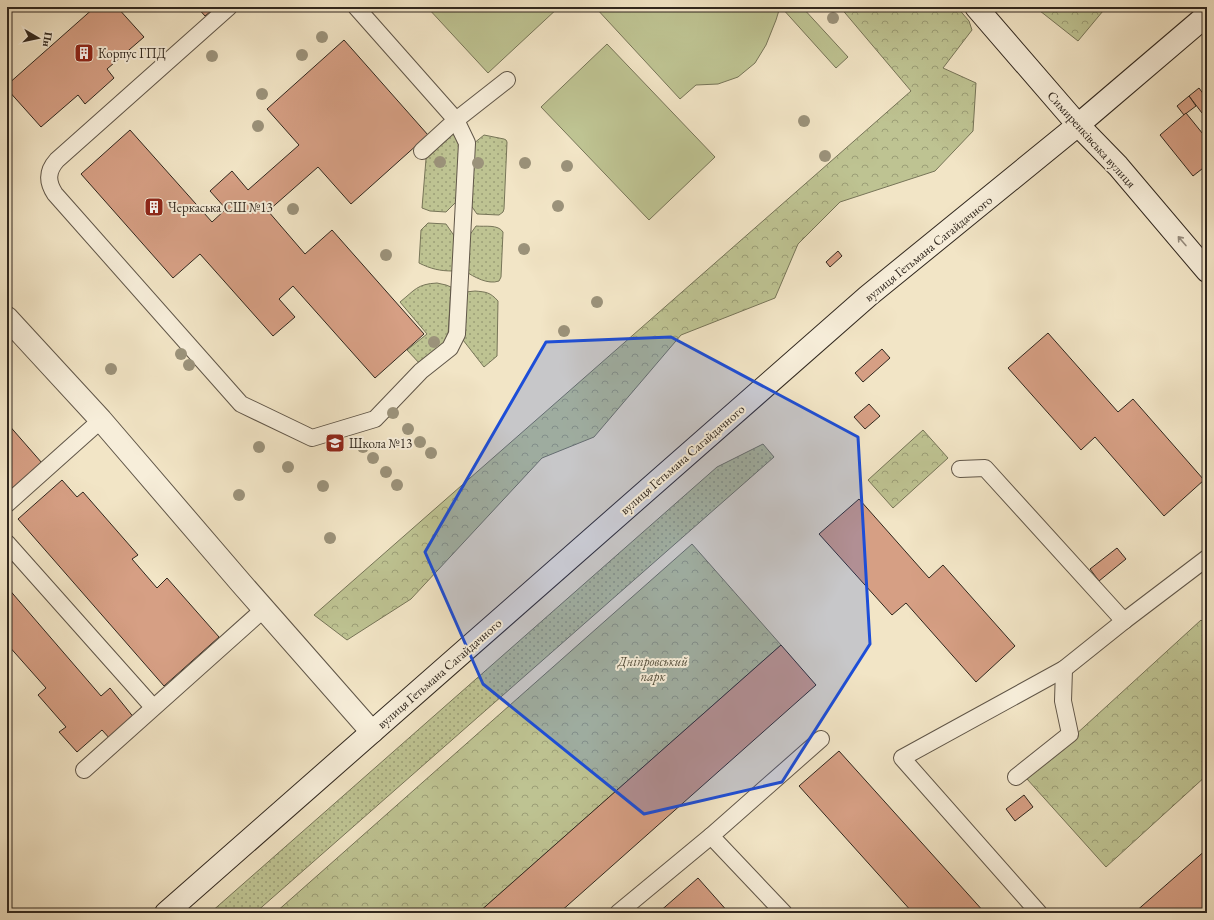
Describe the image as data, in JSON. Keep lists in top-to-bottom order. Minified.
{"streets":{"main road":["Симиренківська вулиця","вулиця Гетьмана Сагайдачного"]},"crossings":[["Симиренківська вулиця","вулиця Гетьмана Сагайдачного"]],"one_way":["Симиренківська вулиця"],"parks":["Дніпровський парк"],"places":{"building":["Корпус ГПД","Черкаська СШ №13"],"school or university":["Школа №13"]},"north":"right"}
